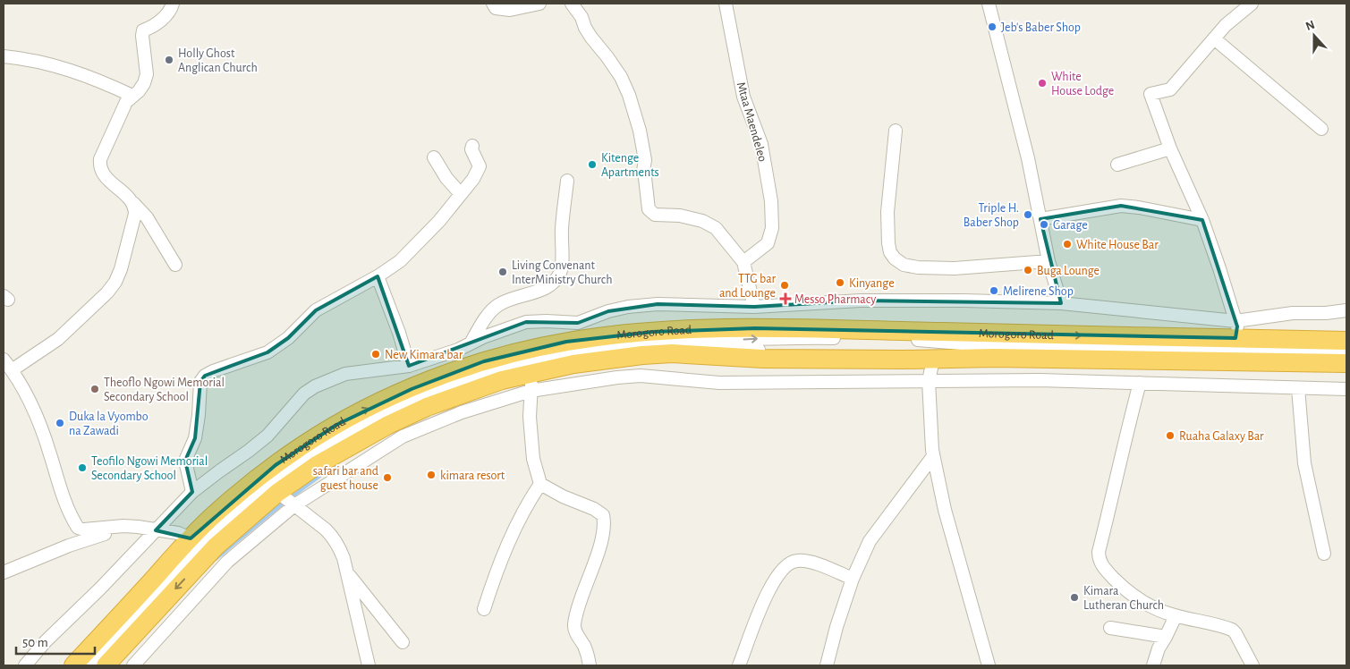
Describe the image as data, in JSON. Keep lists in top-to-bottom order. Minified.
{"streets":{"highway":["Morogoro Road"],"street":["Mtaa Maendeleo"]},"places":{"other":["Jeb's Baber Shop","Holly Ghost Anglican Church","White House Lodge","Kitenge Apartments","Triple H. Baber Shop","Garage","White House Bar","Buga Lounge","Living Convenant InterMinistry Church","Kinyange","TTG bar and Lounge","Melirene Shop","New Kimara bar","Theoflo Ngowi Memorial Secondary School","Duka la Vyombo na Zawadi","Ruaha Galaxy Bar","Teofilo Ngowi Memorial Secondary School","kimara resort","safari bar and guest house","Kimara Lutheran Church"],"health":["Messo Pharmacy"]},"scale_bar":"50 m","north":"top"}
